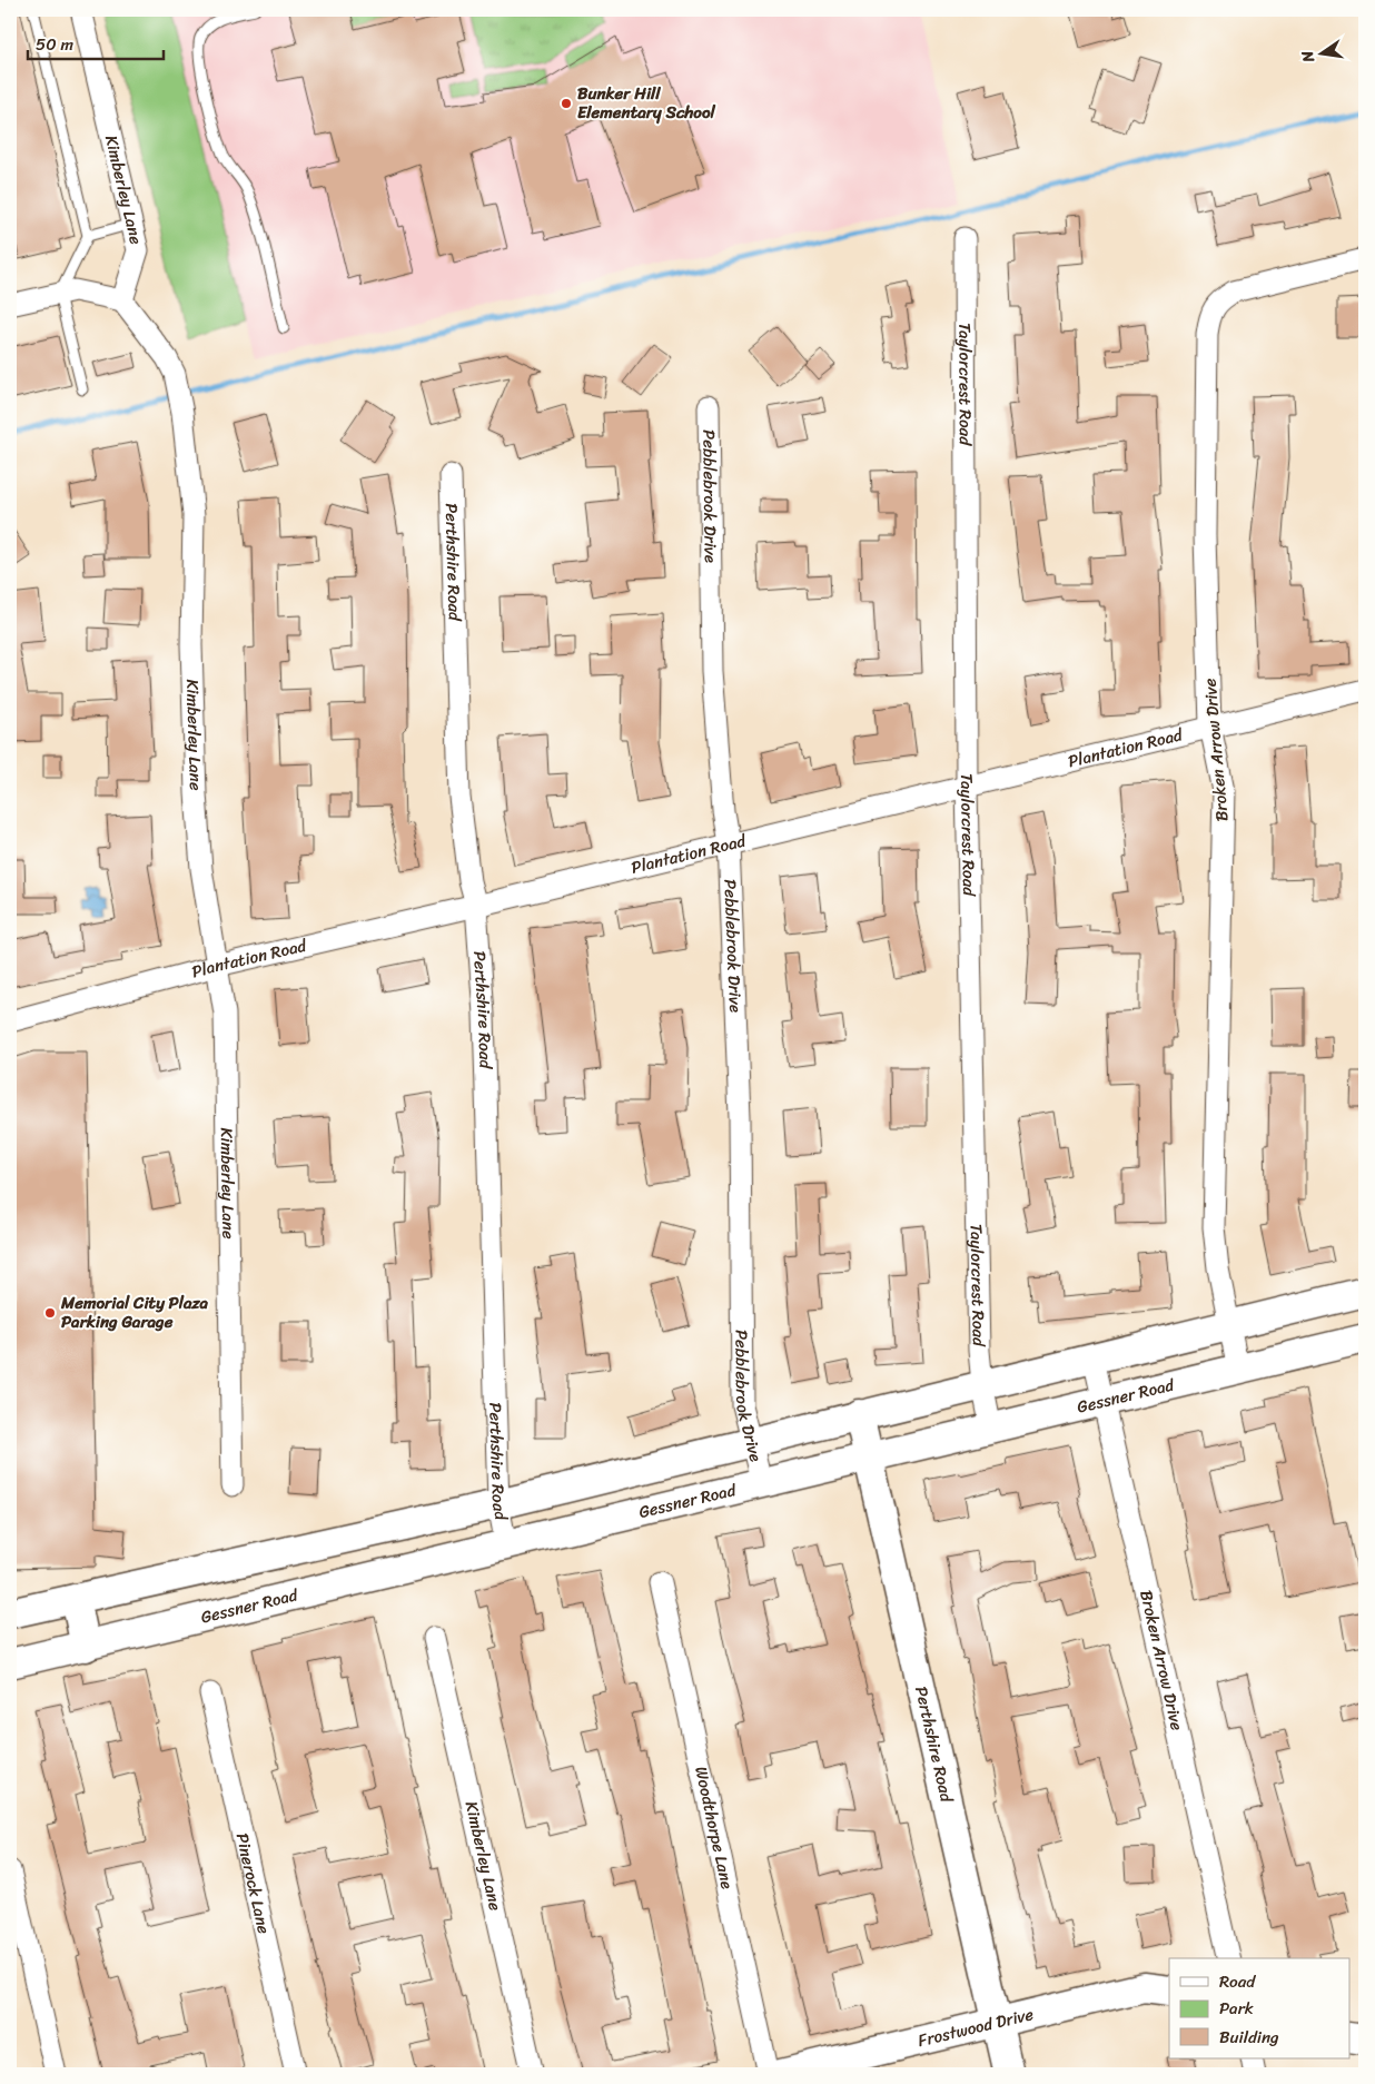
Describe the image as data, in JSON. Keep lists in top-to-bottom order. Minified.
{"streets":{"main road":["Perthshire Road","Gessner Road","Frostwood Drive"],"street":["Kimberley Lane","Taylorcrest Road","Pebblebrook Drive","Plantation Road","Broken Arrow Drive","Woodthorpe Lane","Pinerock Lane"]},"crossings":[["Kimberley Lane","Plantation Road"],["Taylorcrest Road","Plantation Road"],["Taylorcrest Road","Gessner Road"],["Pebblebrook Drive","Plantation Road"],["Pebblebrook Drive","Gessner Road"],["Perthshire Road","Plantation Road"],["Perthshire Road","Gessner Road"],["Perthshire Road","Frostwood Drive"],["Plantation Road","Broken Arrow Drive"],["Broken Arrow Drive","Gessner Road"]],"places":["Bunker Hill Elementary School","Memorial City Plaza Parking Garage"],"legend":["Road","Park","Building"],"scale_bar":"50 m","north":"left"}
